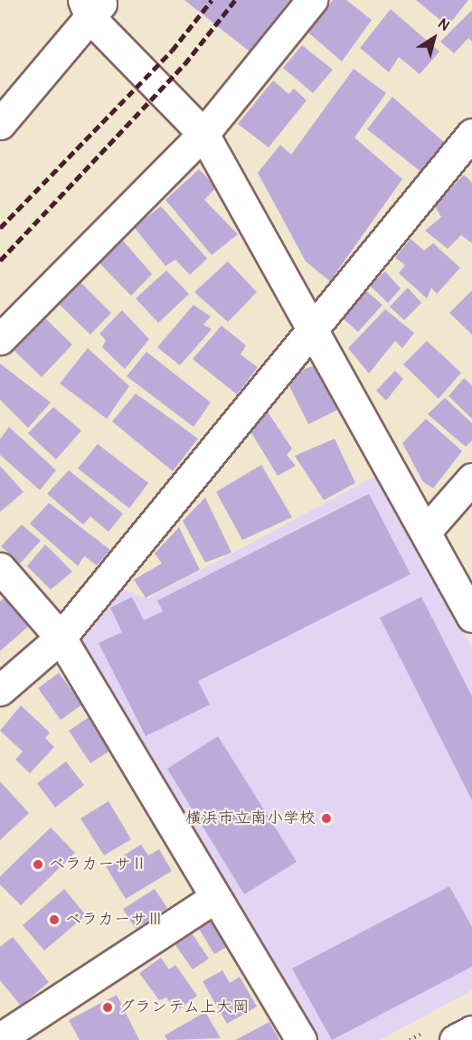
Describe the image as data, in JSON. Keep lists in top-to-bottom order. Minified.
{"places":["横浜市立南小学校","ベラカーサⅡ","ベラカーサⅢ","グランテム上大岡"],"north":"top right"}
